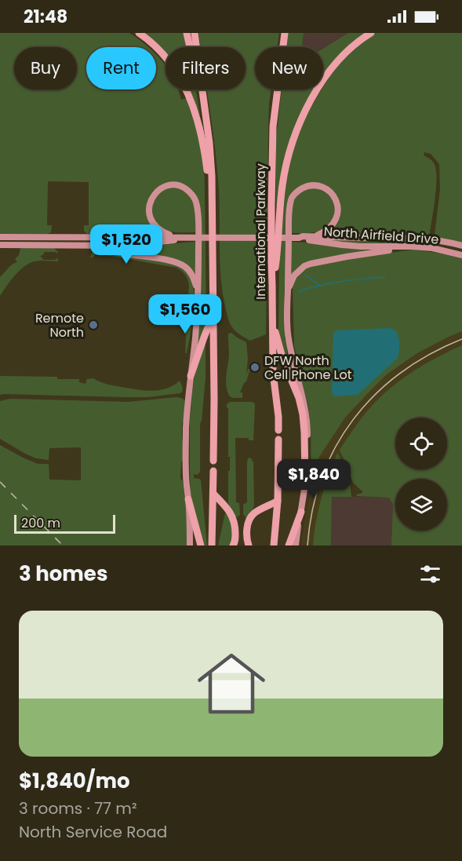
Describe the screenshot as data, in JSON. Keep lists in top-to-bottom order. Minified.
{"streets":{"highway":["International Parkway"],"main road":["North Airfield Drive"]},"places":["Remote North","DFW North Cell Phone Lot"],"scale_bar":"200 m","page":{"status":"21:48","chip":["Buy","Rent","Filters","New"],"price":["$1,520","$1,560","$1,840"],"scale":"200 m","heading":"3 homes","list":[{"name":"$1,840/mo","note":"3 rooms · 77 m² · North Service Road"}]}}
